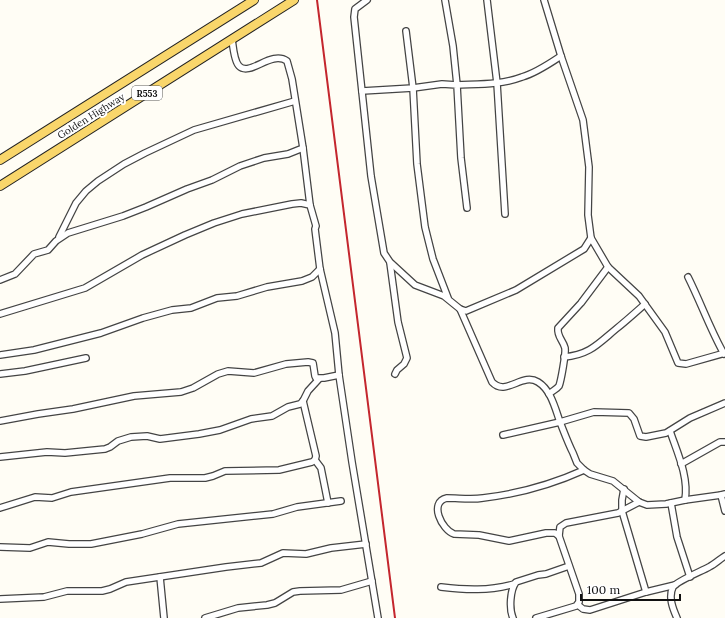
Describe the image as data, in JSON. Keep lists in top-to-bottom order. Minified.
{"streets":{"main road":["R553","Golden Highway"]},"scale_bar":"100 m"}
